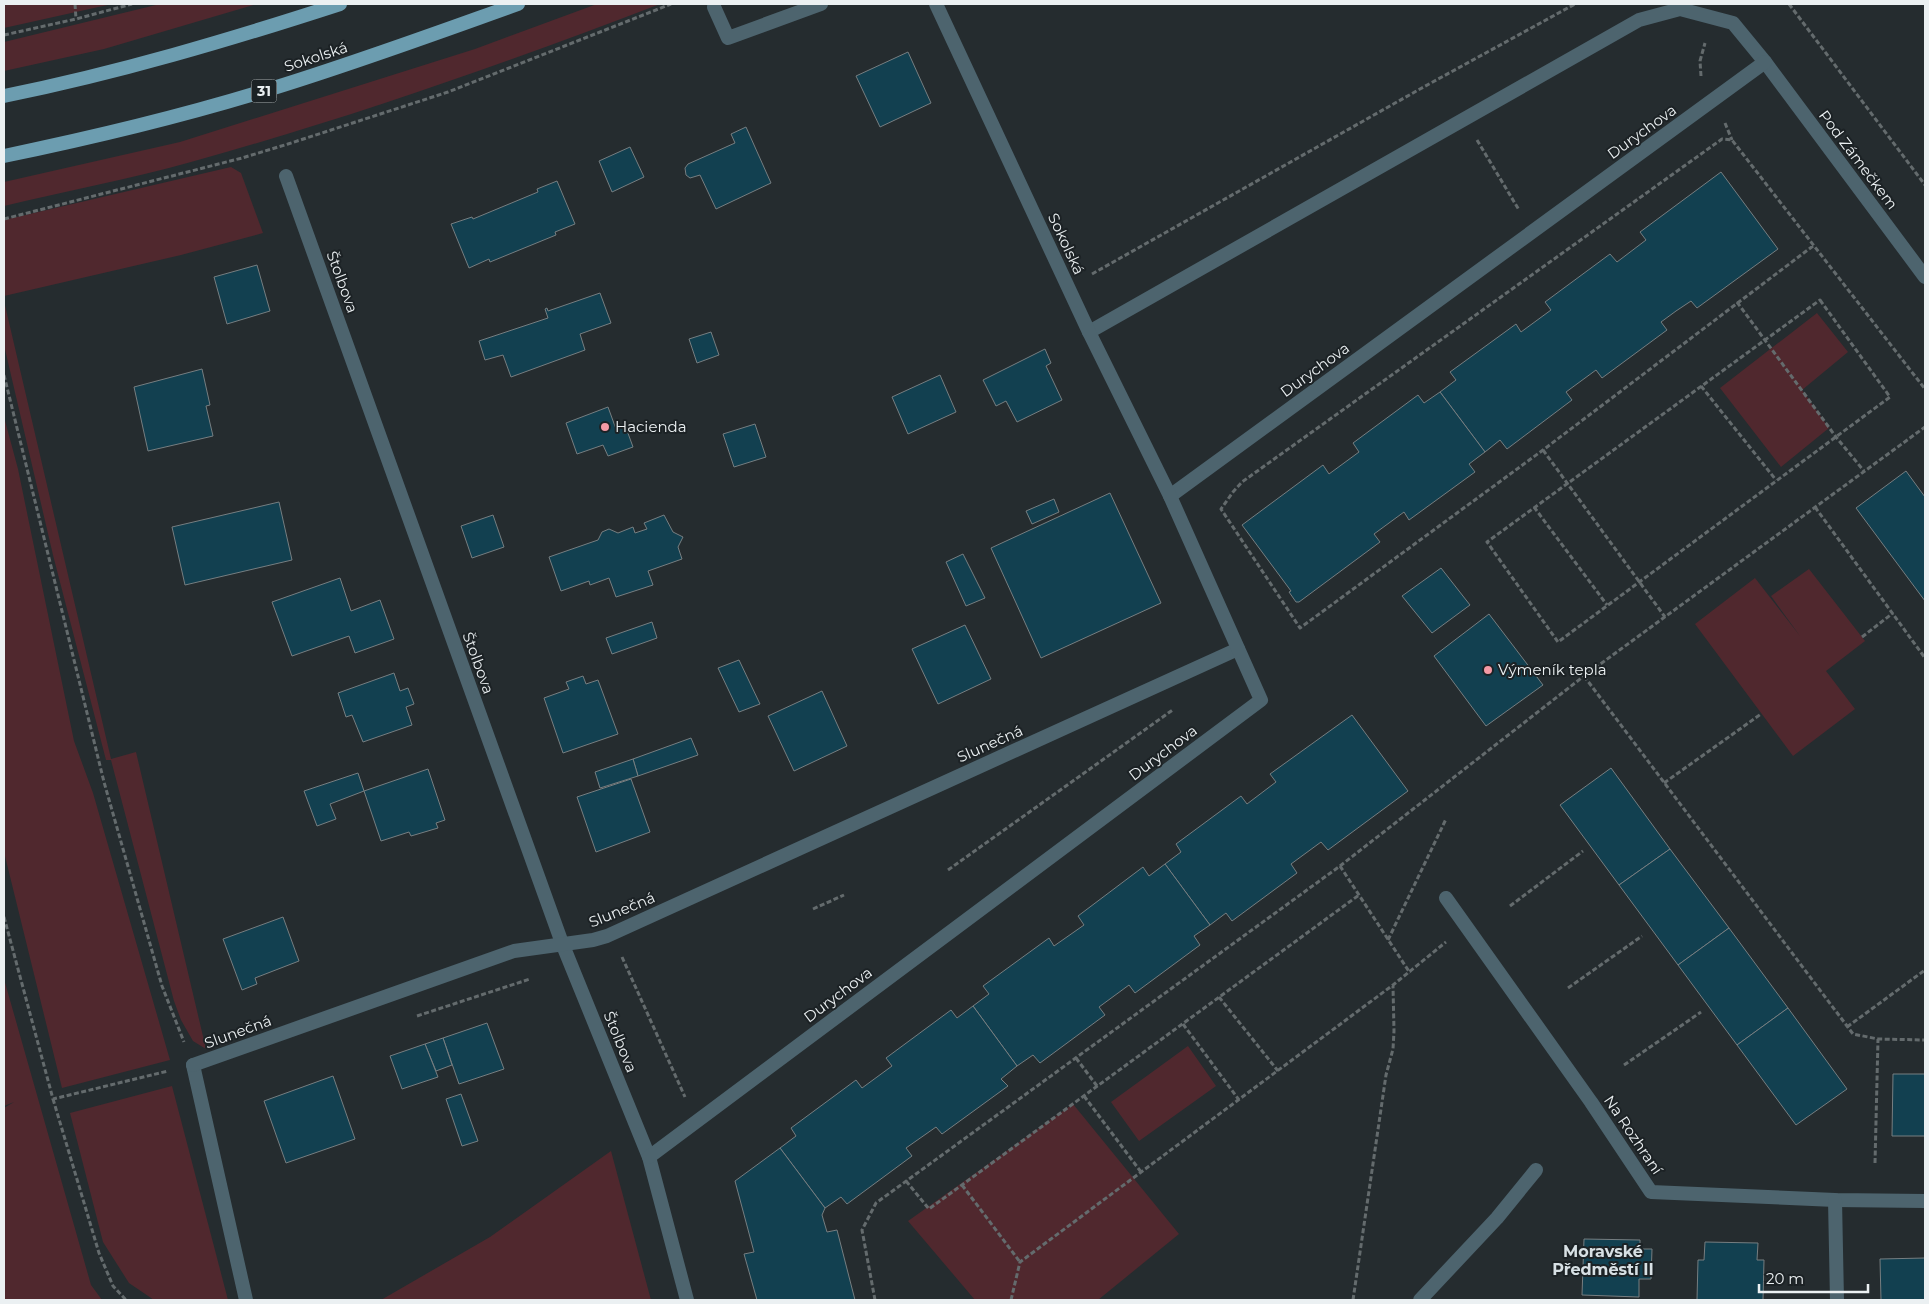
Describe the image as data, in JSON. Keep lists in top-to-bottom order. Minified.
{"streets":{"main road":["Sokolská","31"],"street":["Durychova","Pod Zámečkem","Štolbova","Slunečná","Na Rozhraní"]},"crossings":[["Sokolská","Durychova"],["Durychova","Pod Zámečkem"],["Durychova","Štolbova"],["Durychova","Slunečná"],["Štolbova","Slunečná"]],"districts":["Moravské Předměstí II"],"places":["Hacienda","Výmeník tepla"],"scale_bar":"20 m"}
